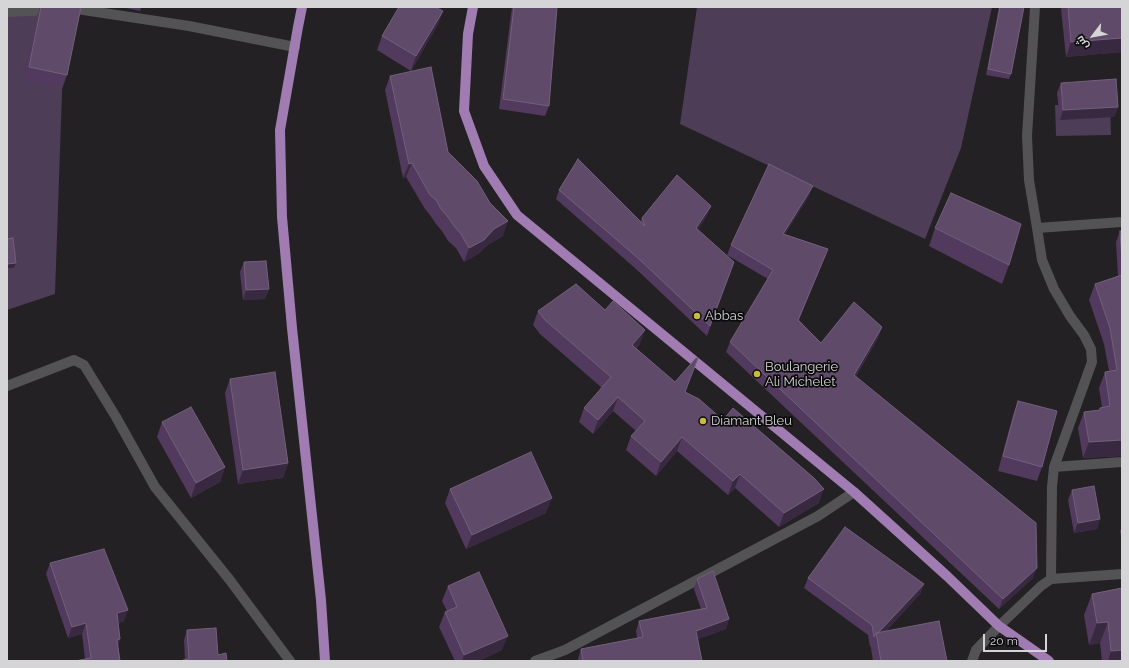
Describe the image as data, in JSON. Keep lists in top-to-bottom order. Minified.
{"places":["Abbas","Boulangerie Ali Michelet","Diamant Bleu"],"scale_bar":"20 m","north":"bottom left"}
